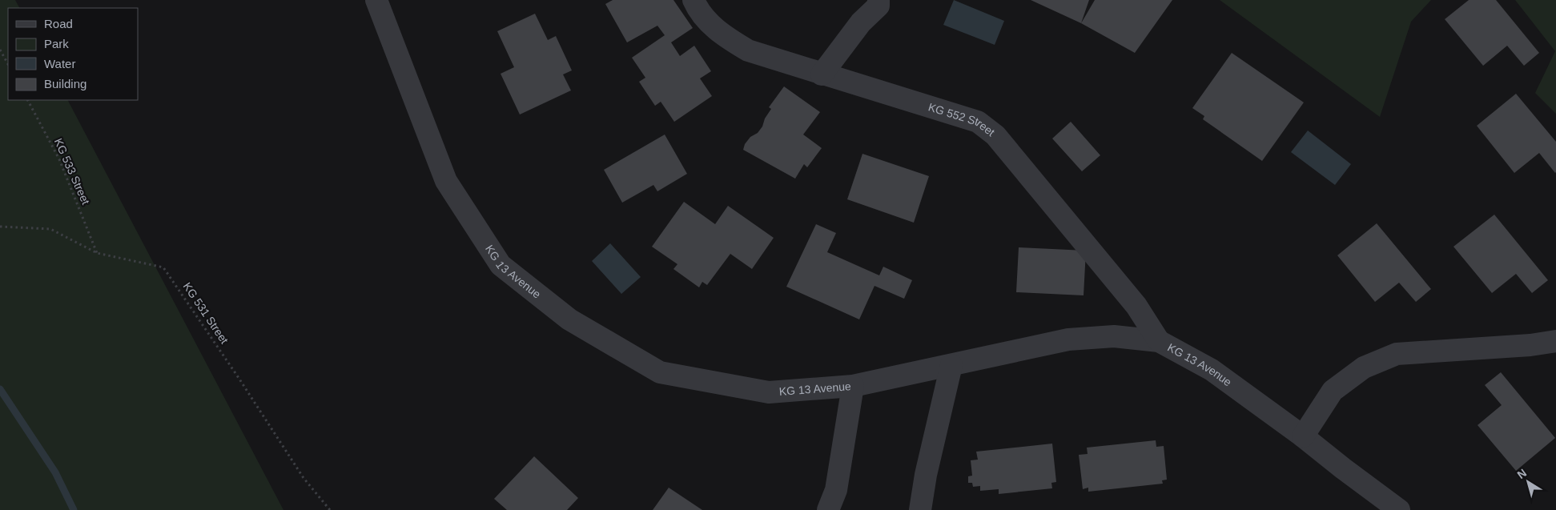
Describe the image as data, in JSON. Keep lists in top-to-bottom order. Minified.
{"streets":{"street":["KG 552 Street","KG 13 Avenue"],"path":["KG 533 Street","KG 531 Street"]},"crossings":[["KG 552 Street","KG 13 Avenue"],["KG 533 Street","KG 531 Street"]],"legend":["Road","Park","Water","Building"],"north":"top left"}
